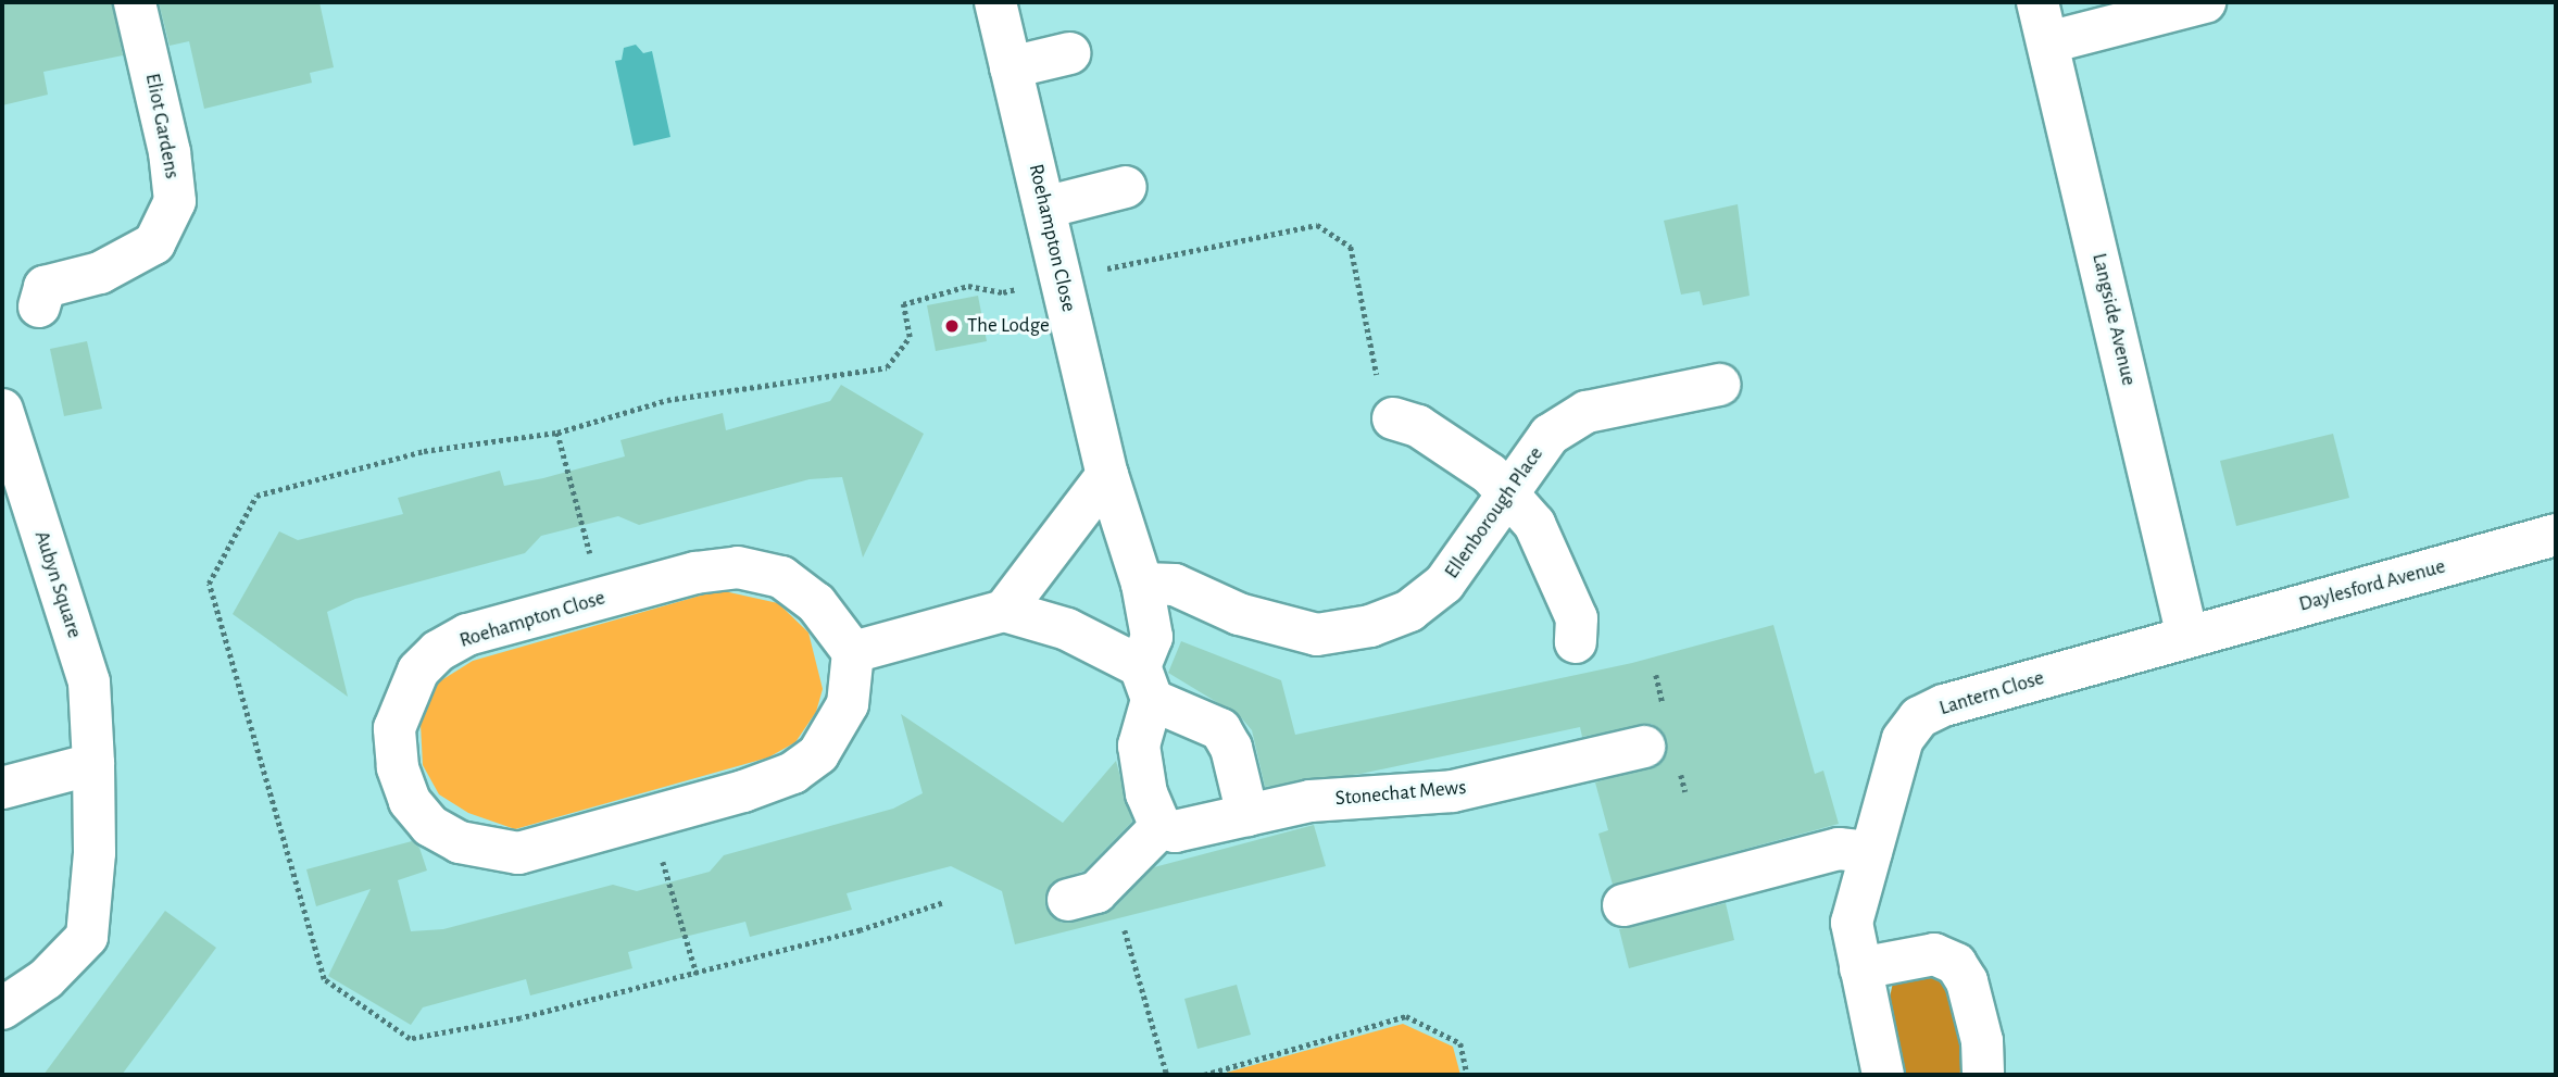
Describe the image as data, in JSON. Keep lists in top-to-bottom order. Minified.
{"streets":{"street":["Eliot Gardens","Roehampton Close","Langside Avenue","Ellenborough Place","Aubyn Square","Daylesford Avenue","Lantern Close","Stonechat Mews"]},"crossings":[["Roehampton Close","Ellenborough Place"],["Langside Avenue","Daylesford Avenue"],["Langside Avenue","Lantern Close"],["Daylesford Avenue","Lantern Close"]],"places":["The Lodge"]}
